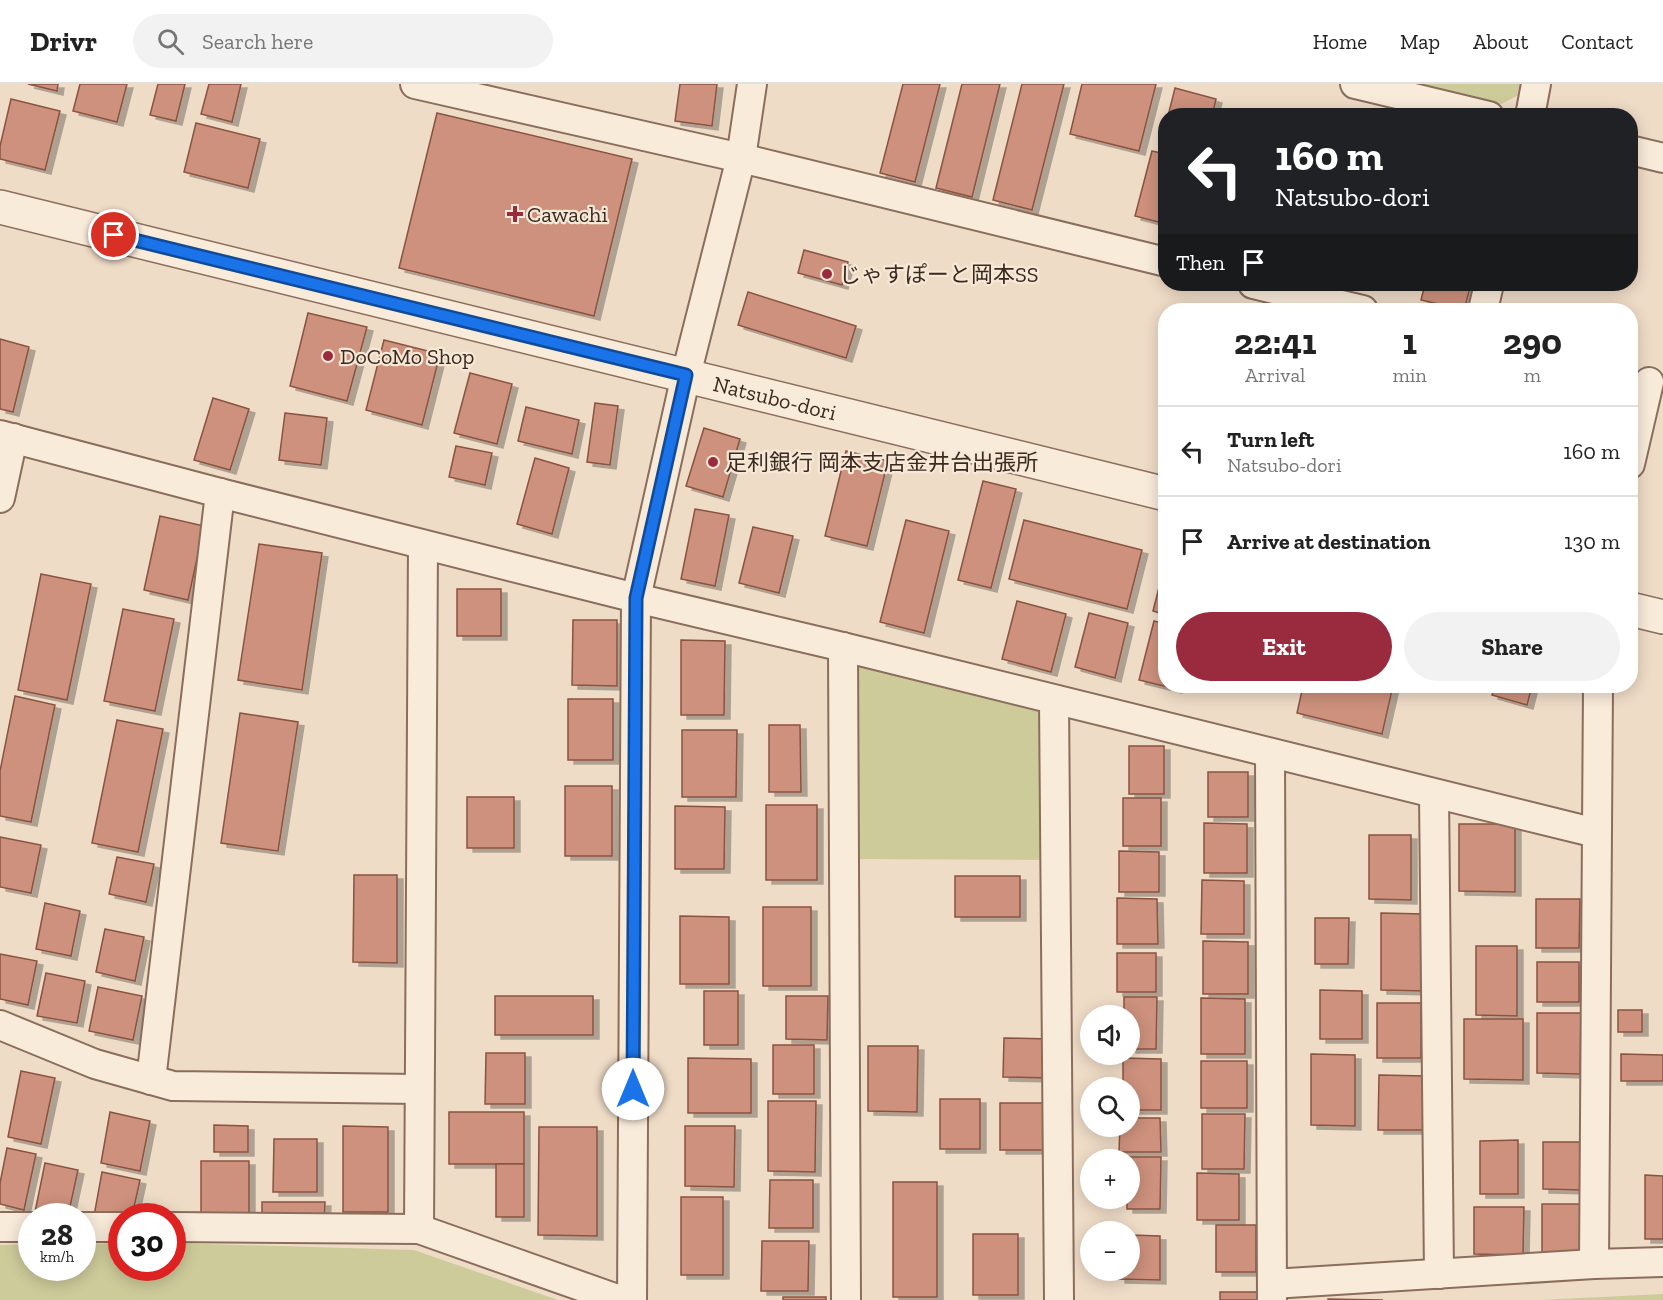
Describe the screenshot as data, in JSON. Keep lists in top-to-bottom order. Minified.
{"streets":{"street":["Natsubo-dori"]},"places":{"health":["Cawachi"],"other":["じゃすぽーと岡本SS","DoCoMo Shop","足利銀行 岡本支店金井台出張所"]},"page":{"header":"Drivr","search":"Search here","nav":["Home","Map","About","Contact"],"turn":["160 m","Natsubo-dori"],"then":"Then","eta":["22:41","Arrival","1","min","290","m"],"list":[{"name":"Turn left","note":"Natsubo-dori","value":"160 m"},{"name":"Arrive at destination","value":"130 m"}],"buttons":["Exit","Share"],"map_buttons":["+","−"],"speed":"28 km/h","limit":"30"}}
